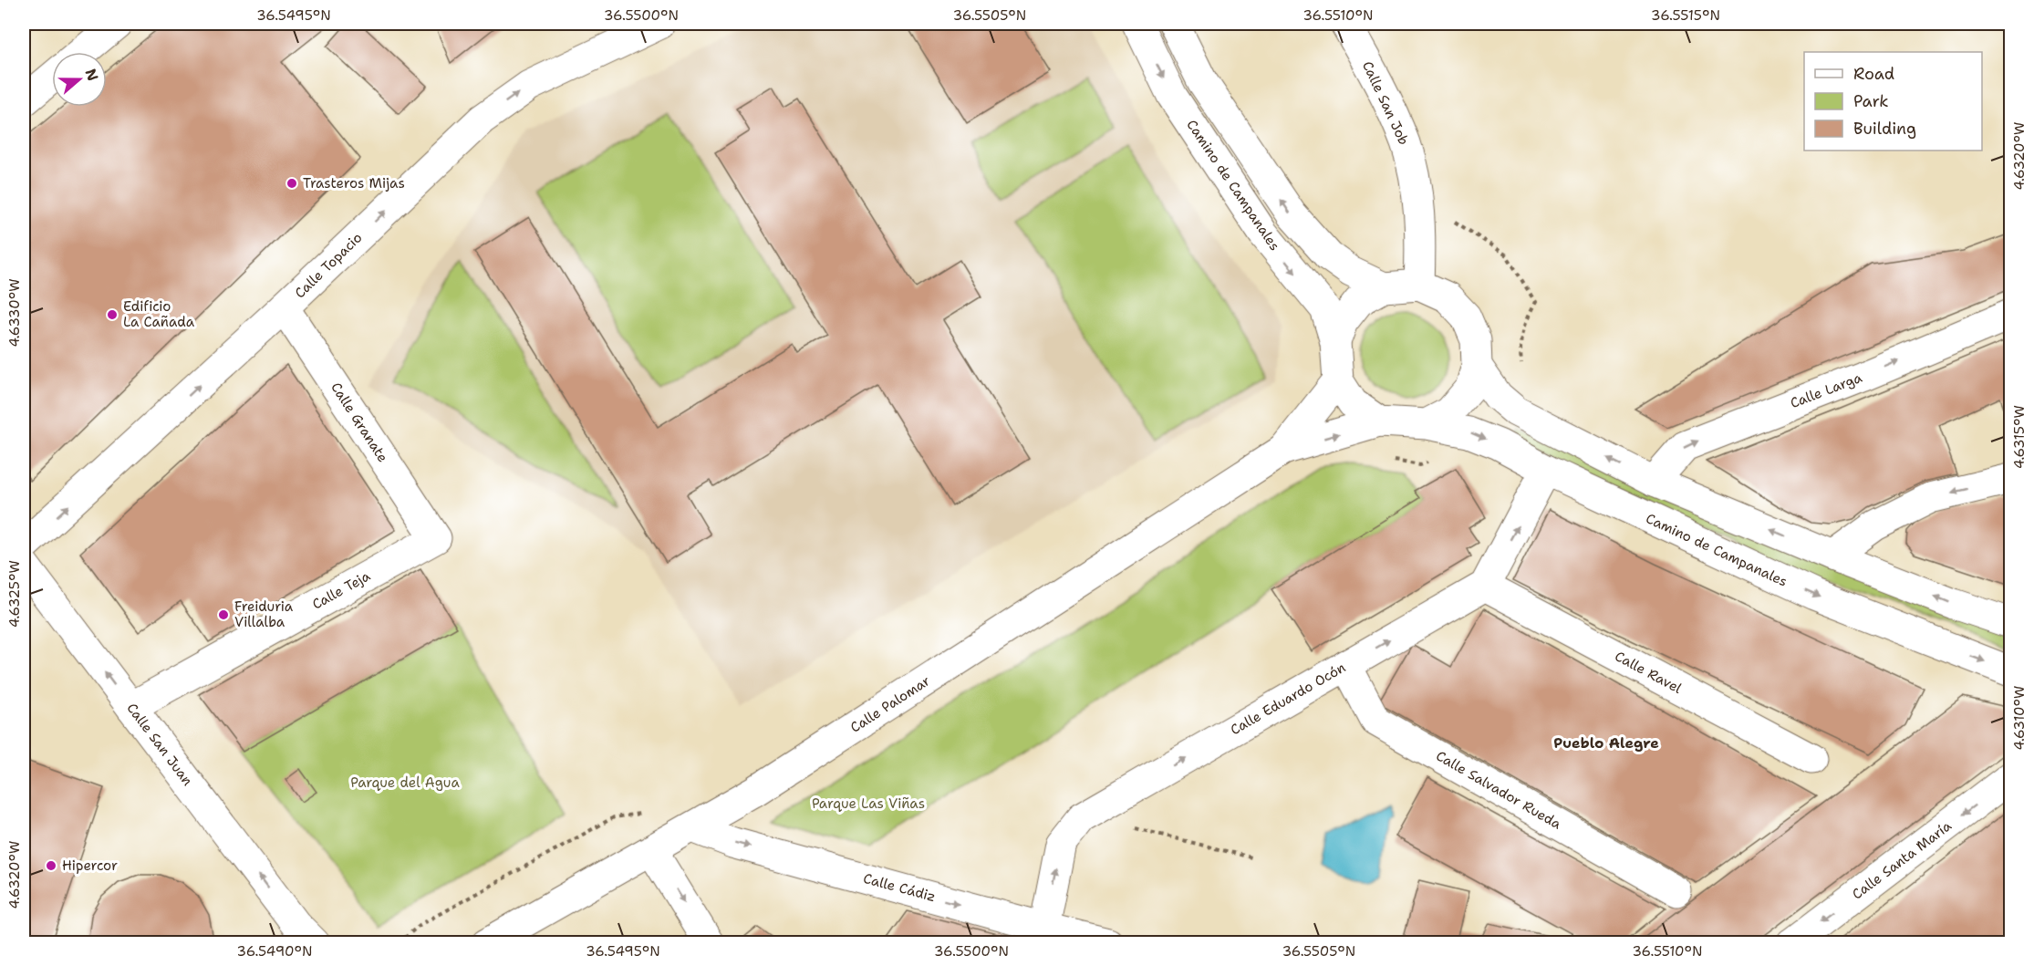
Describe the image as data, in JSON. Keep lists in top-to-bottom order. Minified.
{"streets":{"street":["Calle San Job","Camino de Campanales","Calle Topacio","Calle Larga","Calle Granate","Calle Teja","Calle Ravel","Calle Eduardo Ocón","Calle Palomar","Calle San Juan","Calle Salvador Rueda","Calle Santa María","Calle Cádiz"]},"crossings":[["Calle San Job","Camino de Campanales"],["Calle San Job","Calle Palomar"],["Camino de Campanales","Calle Palomar"],["Calle Topacio","Calle Granate"],["Calle Granate","Calle Teja"],["Calle Teja","Calle San Juan"],["Calle Ravel","Calle Eduardo Ocón"],["Calle Eduardo Ocón","Calle Salvador Rueda"],["Calle Eduardo Ocón","Calle Cádiz"],["Calle Palomar","Calle Cádiz"]],"one_way":["Calle Topacio","Calle Eduardo Ocón","Calle San Juan","Calle Santa María","Calle Cádiz"],"districts":["Pueblo Alegre"],"parks":["Parque del Agua","Parque Las Viñas"],"places":["Trasteros Mijas","Edificio La Cañada","Freiduria Villalba","Hipercor"],"legend":["Road","Park","Building"],"north":"right","coordinates":["36.5495°N","36.5500°N","36.5505°N","36.5510°N","36.5515°N","4.6320°W","4.6330°W","4.6315°W","4.6325°W","4.6310°W","36.5490°N"]}
